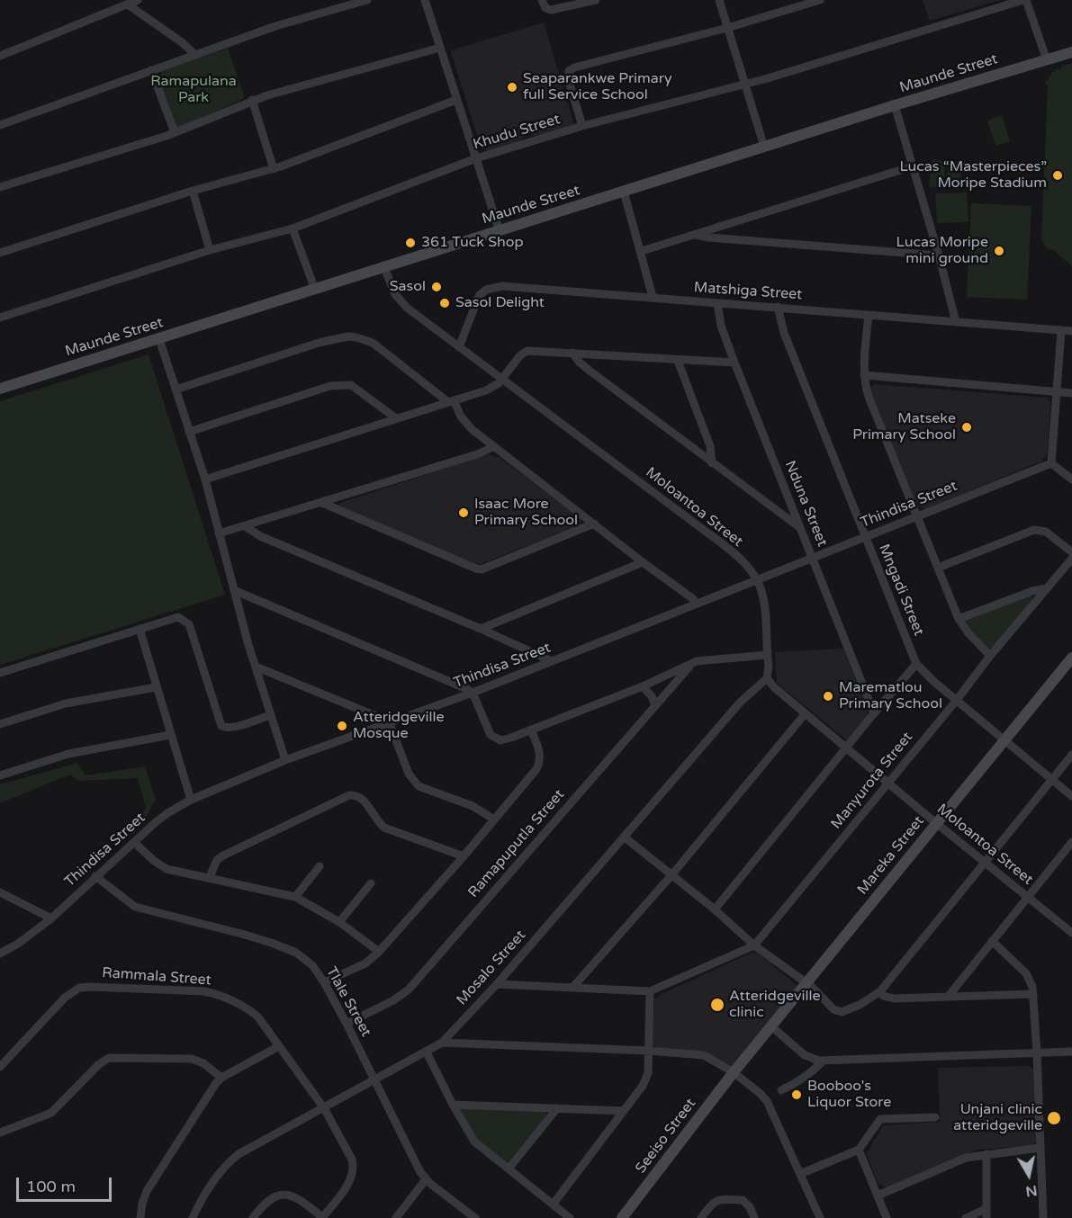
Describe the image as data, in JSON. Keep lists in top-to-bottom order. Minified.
{"streets":{"street":["Maunde Street","Khudu Street","Matshiga Street","Nduna Street","Thindisa Street","Moloantoa Street","Mngadi Street","Manyurota Street","Ramapuputla Street","Mareka Street","Mosalo Street","Rammala Street","Tlale Street","Seeiso Street"]},"crossings":[["Maunde Street","Moloantoa Street"],["Matshiga Street","Nduna Street"],["Matshiga Street","Moloantoa Street"],["Matshiga Street","Mngadi Street"],["Nduna Street","Thindisa Street"],["Thindisa Street","Moloantoa Street"],["Thindisa Street","Mngadi Street"],["Thindisa Street","Tlale Street"],["Moloantoa Street","Manyurota Street"],["Moloantoa Street","Mareka Street"],["Moloantoa Street","Mosalo Street"],["Mngadi Street","Manyurota Street"],["Mngadi Street","Mareka Street"],["Ramapuputla Street","Tlale Street"],["Mareka Street","Seeiso Street"],["Mosalo Street","Rammala Street"],["Mosalo Street","Tlale Street"]],"parks":["Ramapulana Park"],"places":["Seaparankwe Primary full Service School","Lucas “Masterpieces” Moripe Stadium","361 Tuck Shop","Lucas Moripe mini ground","Sasol","Sasol Delight","Matseke Primary School","Isaac More Primary School","Marematlou Primary School","Atteridgeville Mosque","Atteridgeville clinic","Booboo's Liquor Store","Unjani clinic atteridgeville"],"scale_bar":"100 m","north":"bottom"}
